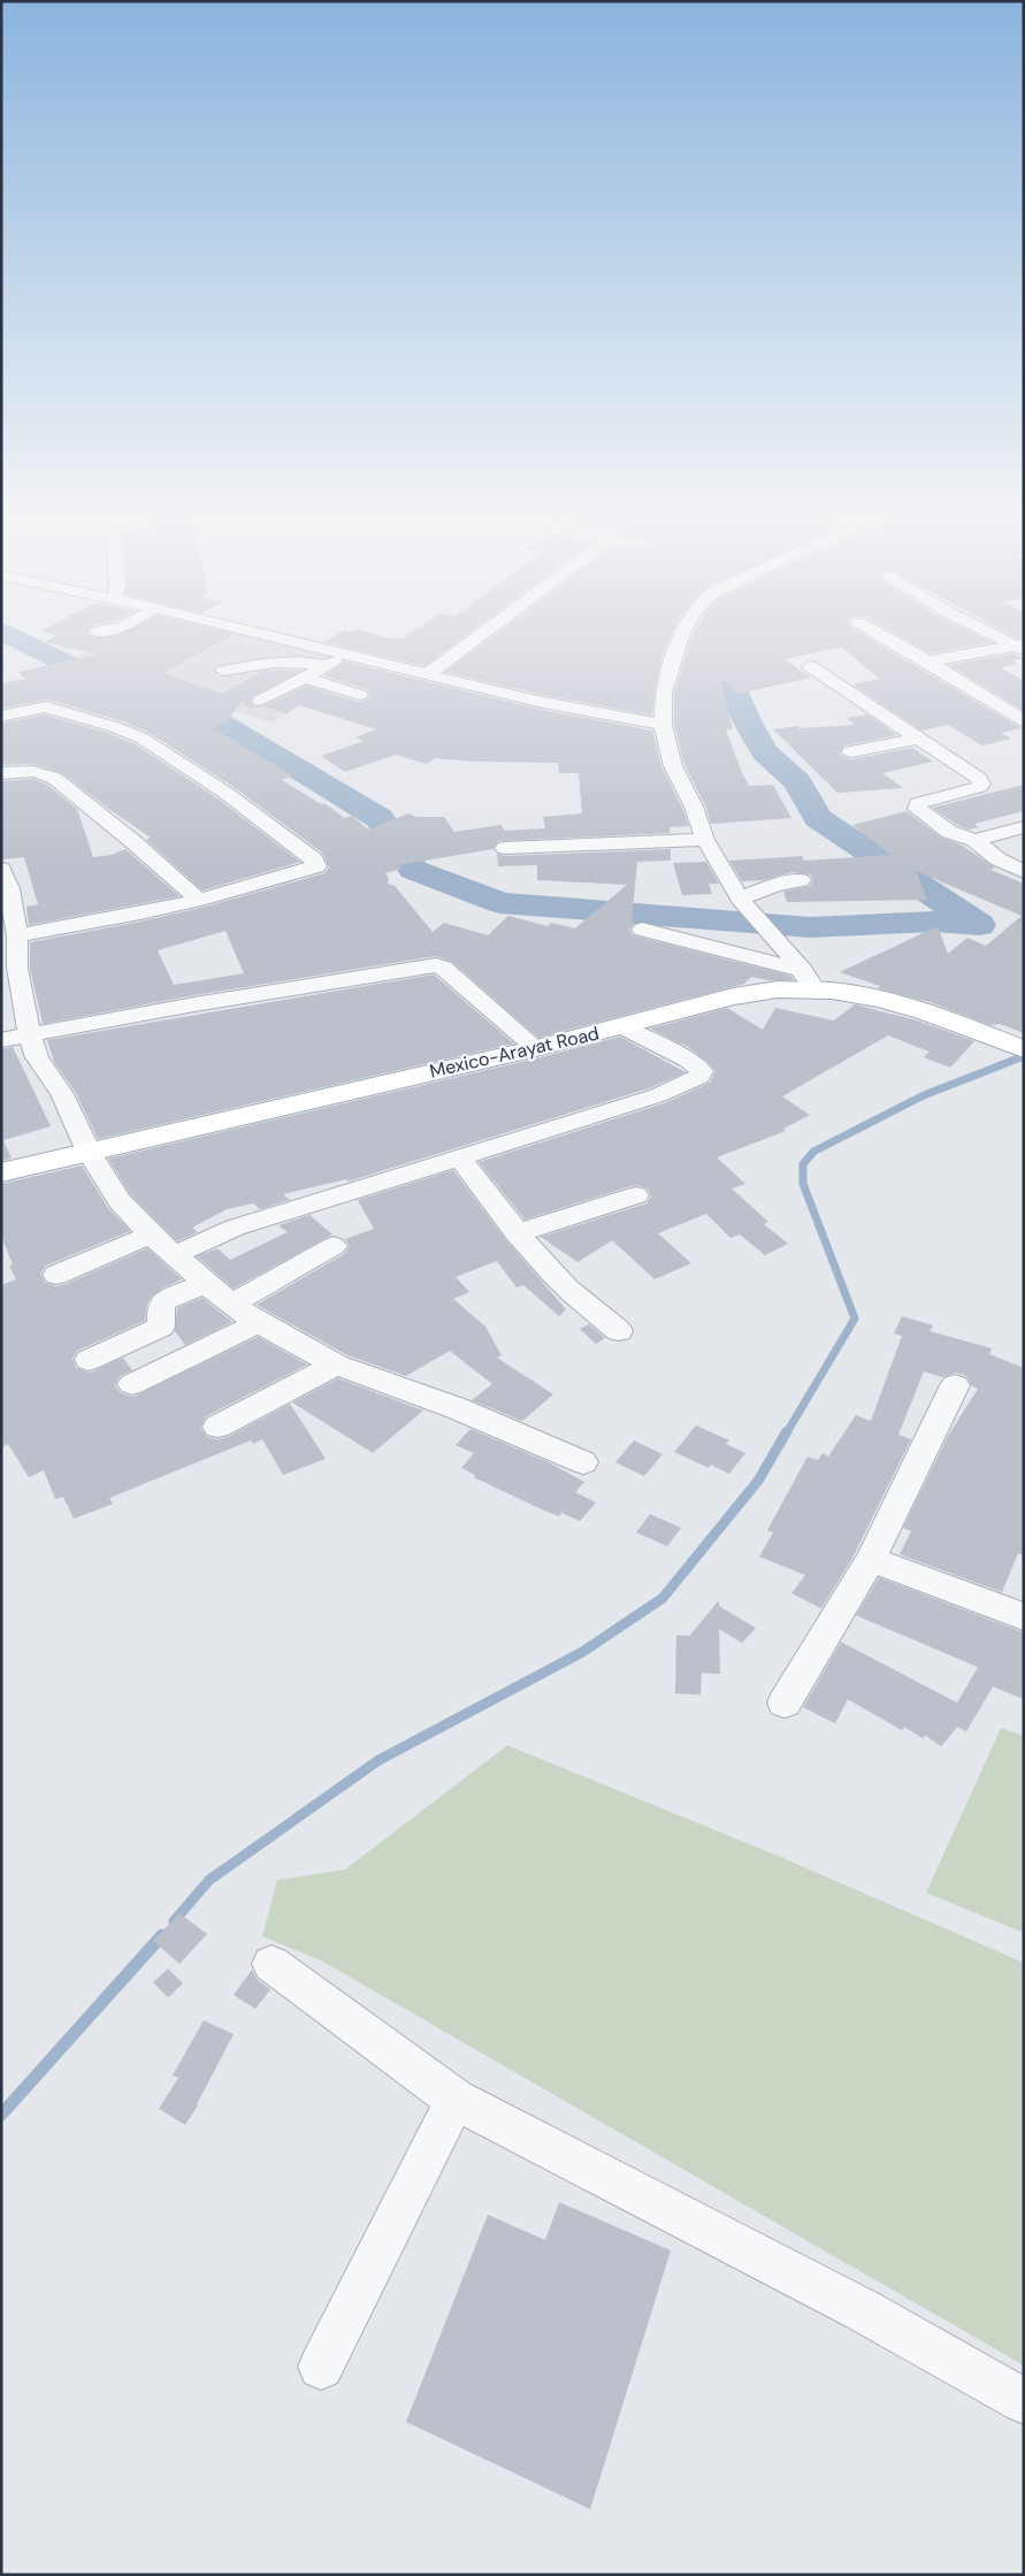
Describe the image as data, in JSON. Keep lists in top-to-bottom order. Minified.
{"streets":{"main road":["Mexico-Arayat Road"]}}
